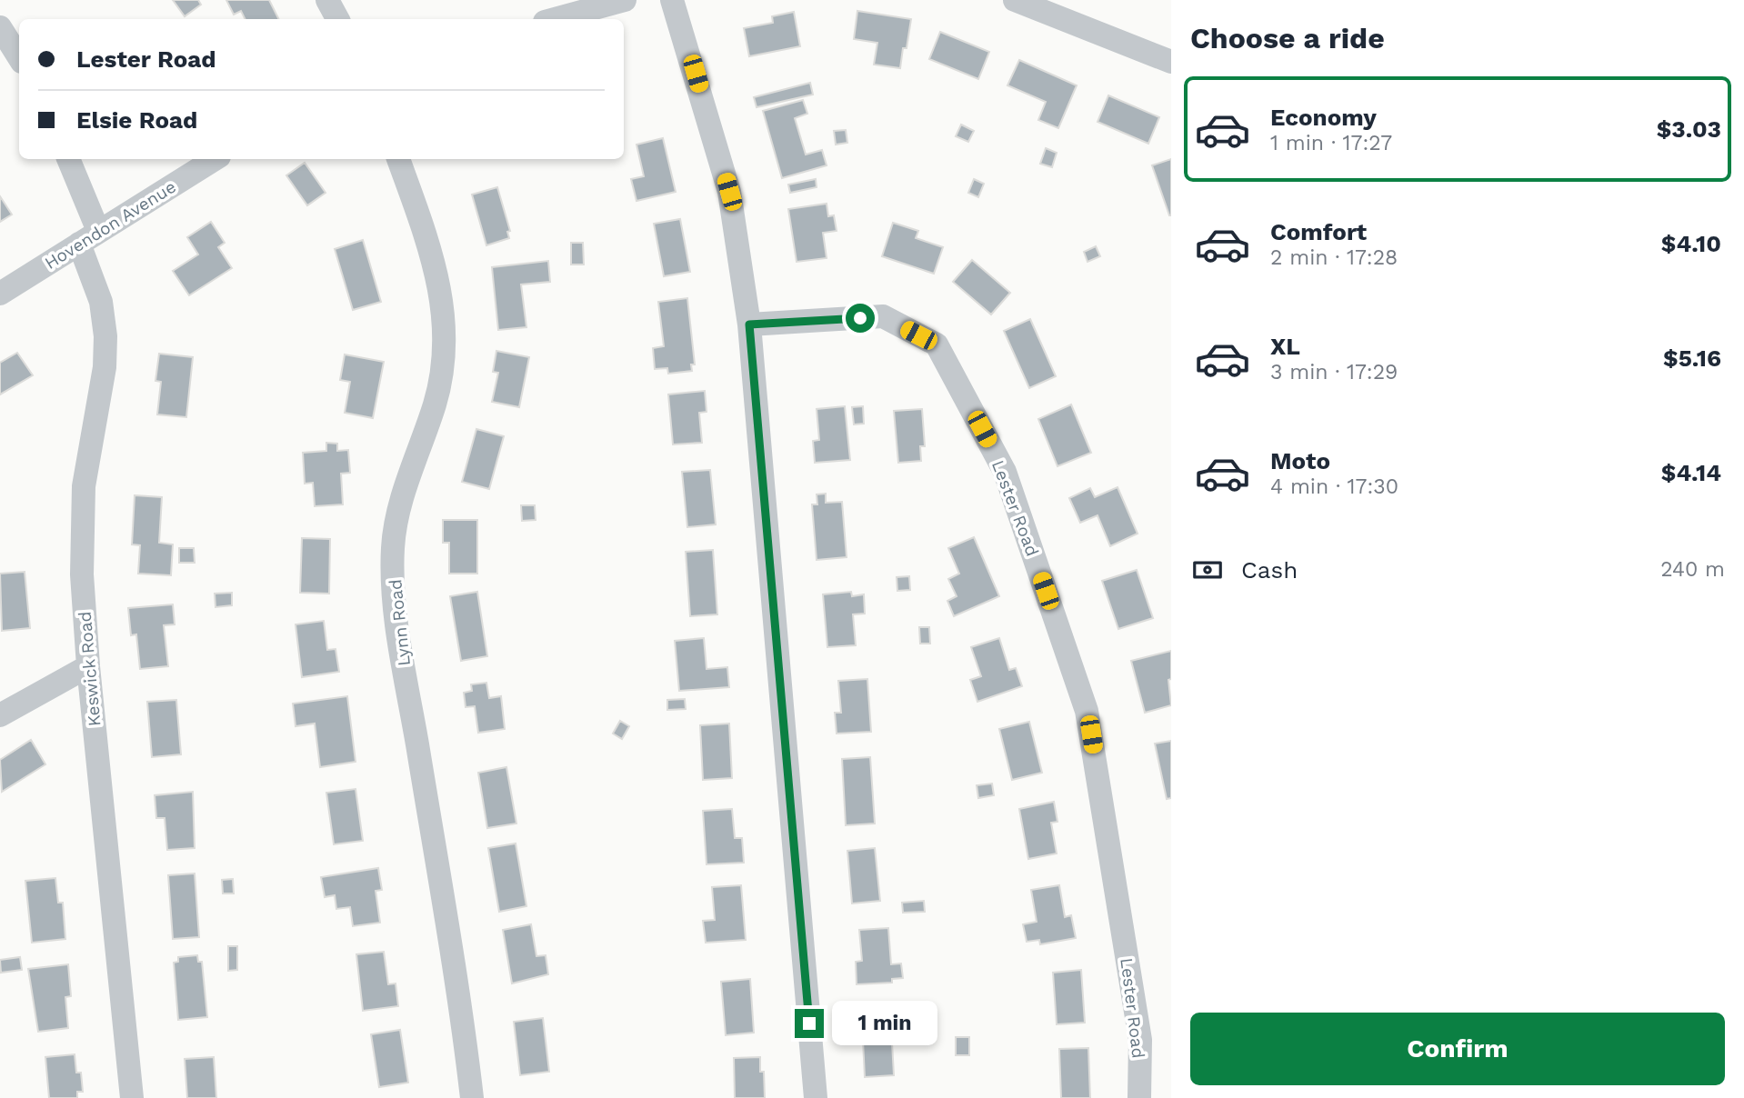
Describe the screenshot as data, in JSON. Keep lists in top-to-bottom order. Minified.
{"streets":{"street":["Hovendon Avenue","Lester Road","Lynn Road","Keswick Road"]},"crossings":[["Hovendon Avenue","Keswick Road"]],"page":{"heading":"Choose a ride","banner":["Lester Road","Elsie Road"],"list":[{"name":"Economy","note":"1 min · 17:27","value":"$3.03"},{"name":"Comfort","note":"2 min · 17:28","value":"$4.10"},{"name":"XL","note":"3 min · 17:29","value":"$5.16"},{"name":"Moto","note":"4 min · 17:30","value":"$4.14"}],"pay":["Cash","240 m"],"buttons":"Confirm","bubble":"1 min"}}
